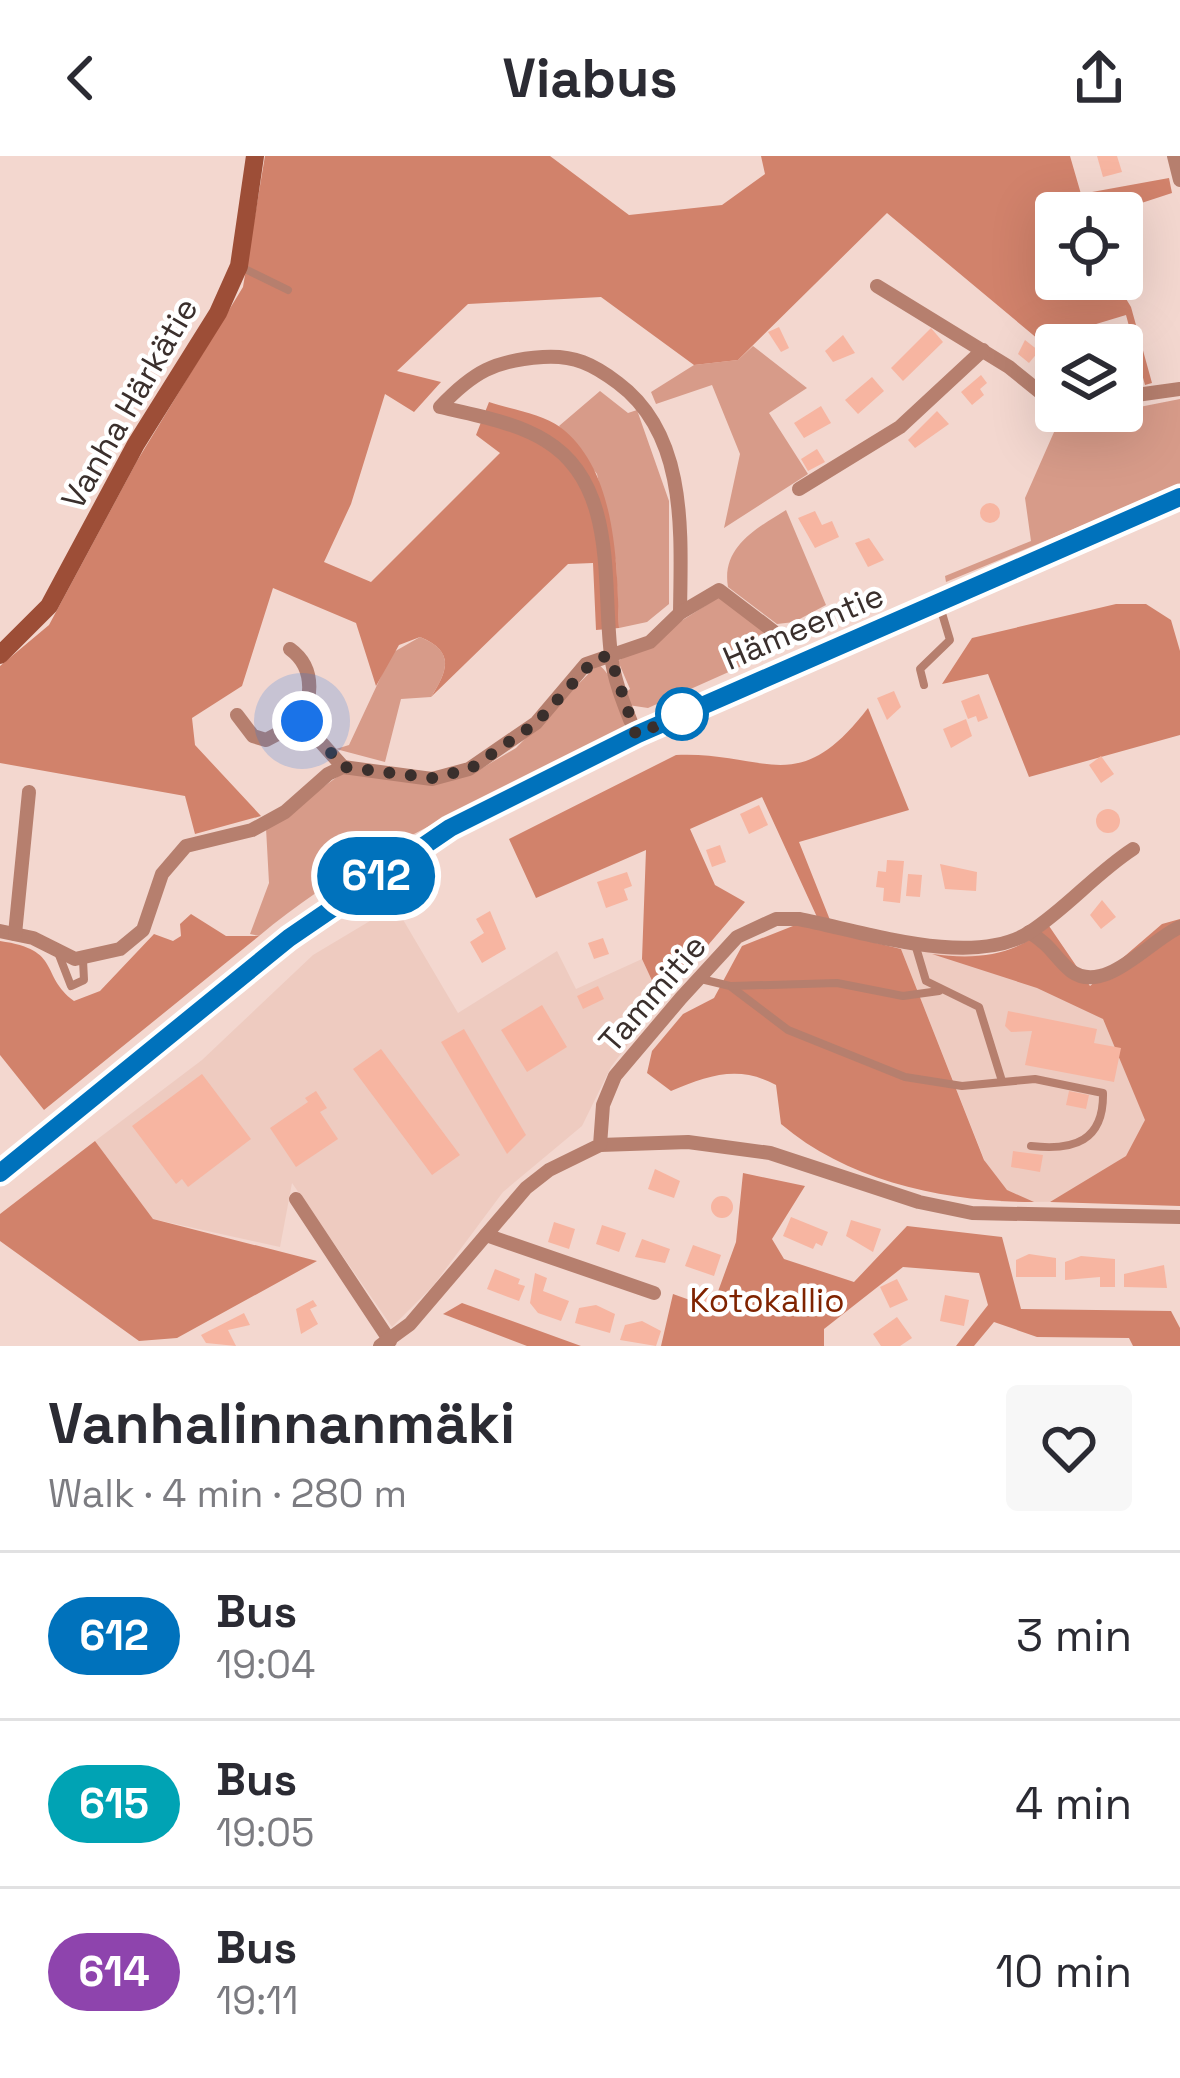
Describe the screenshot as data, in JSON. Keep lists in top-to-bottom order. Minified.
{"streets":{"highway":["Hämeentie"],"street":["Vanha Härkätie","Tammitie"]},"parks":["Kotokallio"],"lines":["bus line 612"],"page":{"header":"Viabus","on_map":"612","heading":["Vanhalinnanmäki","Walk · 4 min · 280 m"],"list":[{"mark":"612","name":"Bus","note":"19:04","value":"3 min"},{"mark":"615","name":"Bus","note":"19:05","value":"4 min"},{"mark":"614","name":"Bus","note":"19:11","value":"10 min"}]}}
